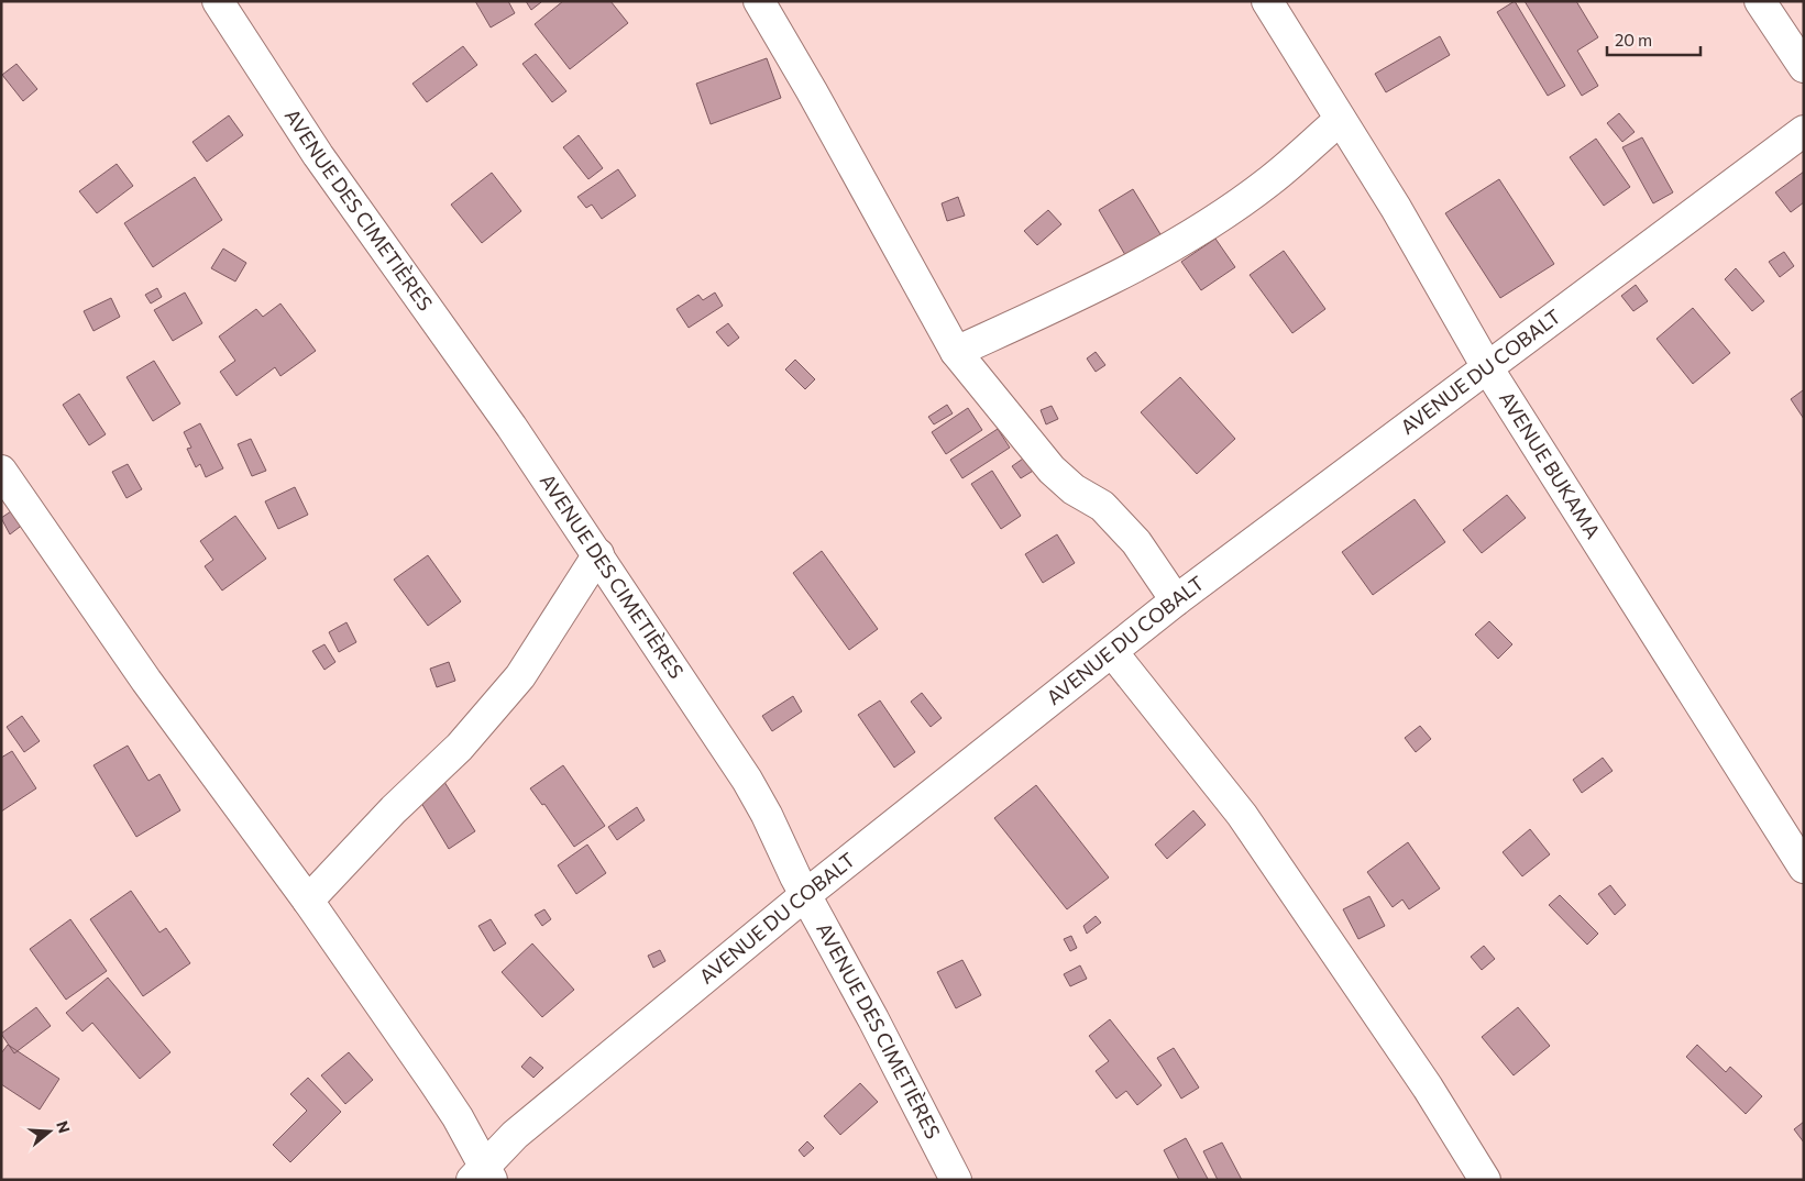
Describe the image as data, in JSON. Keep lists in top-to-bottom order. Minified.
{"streets":{"street":["AVENUE DES CIMETIÈRES","AVENUE DU COBALT","AVENUE BUKAMA"]},"crossings":[["AVENUE DES CIMETIÈRES","AVENUE DU COBALT"],["AVENUE DU COBALT","AVENUE BUKAMA"]],"scale_bar":"20 m","north":"right"}
